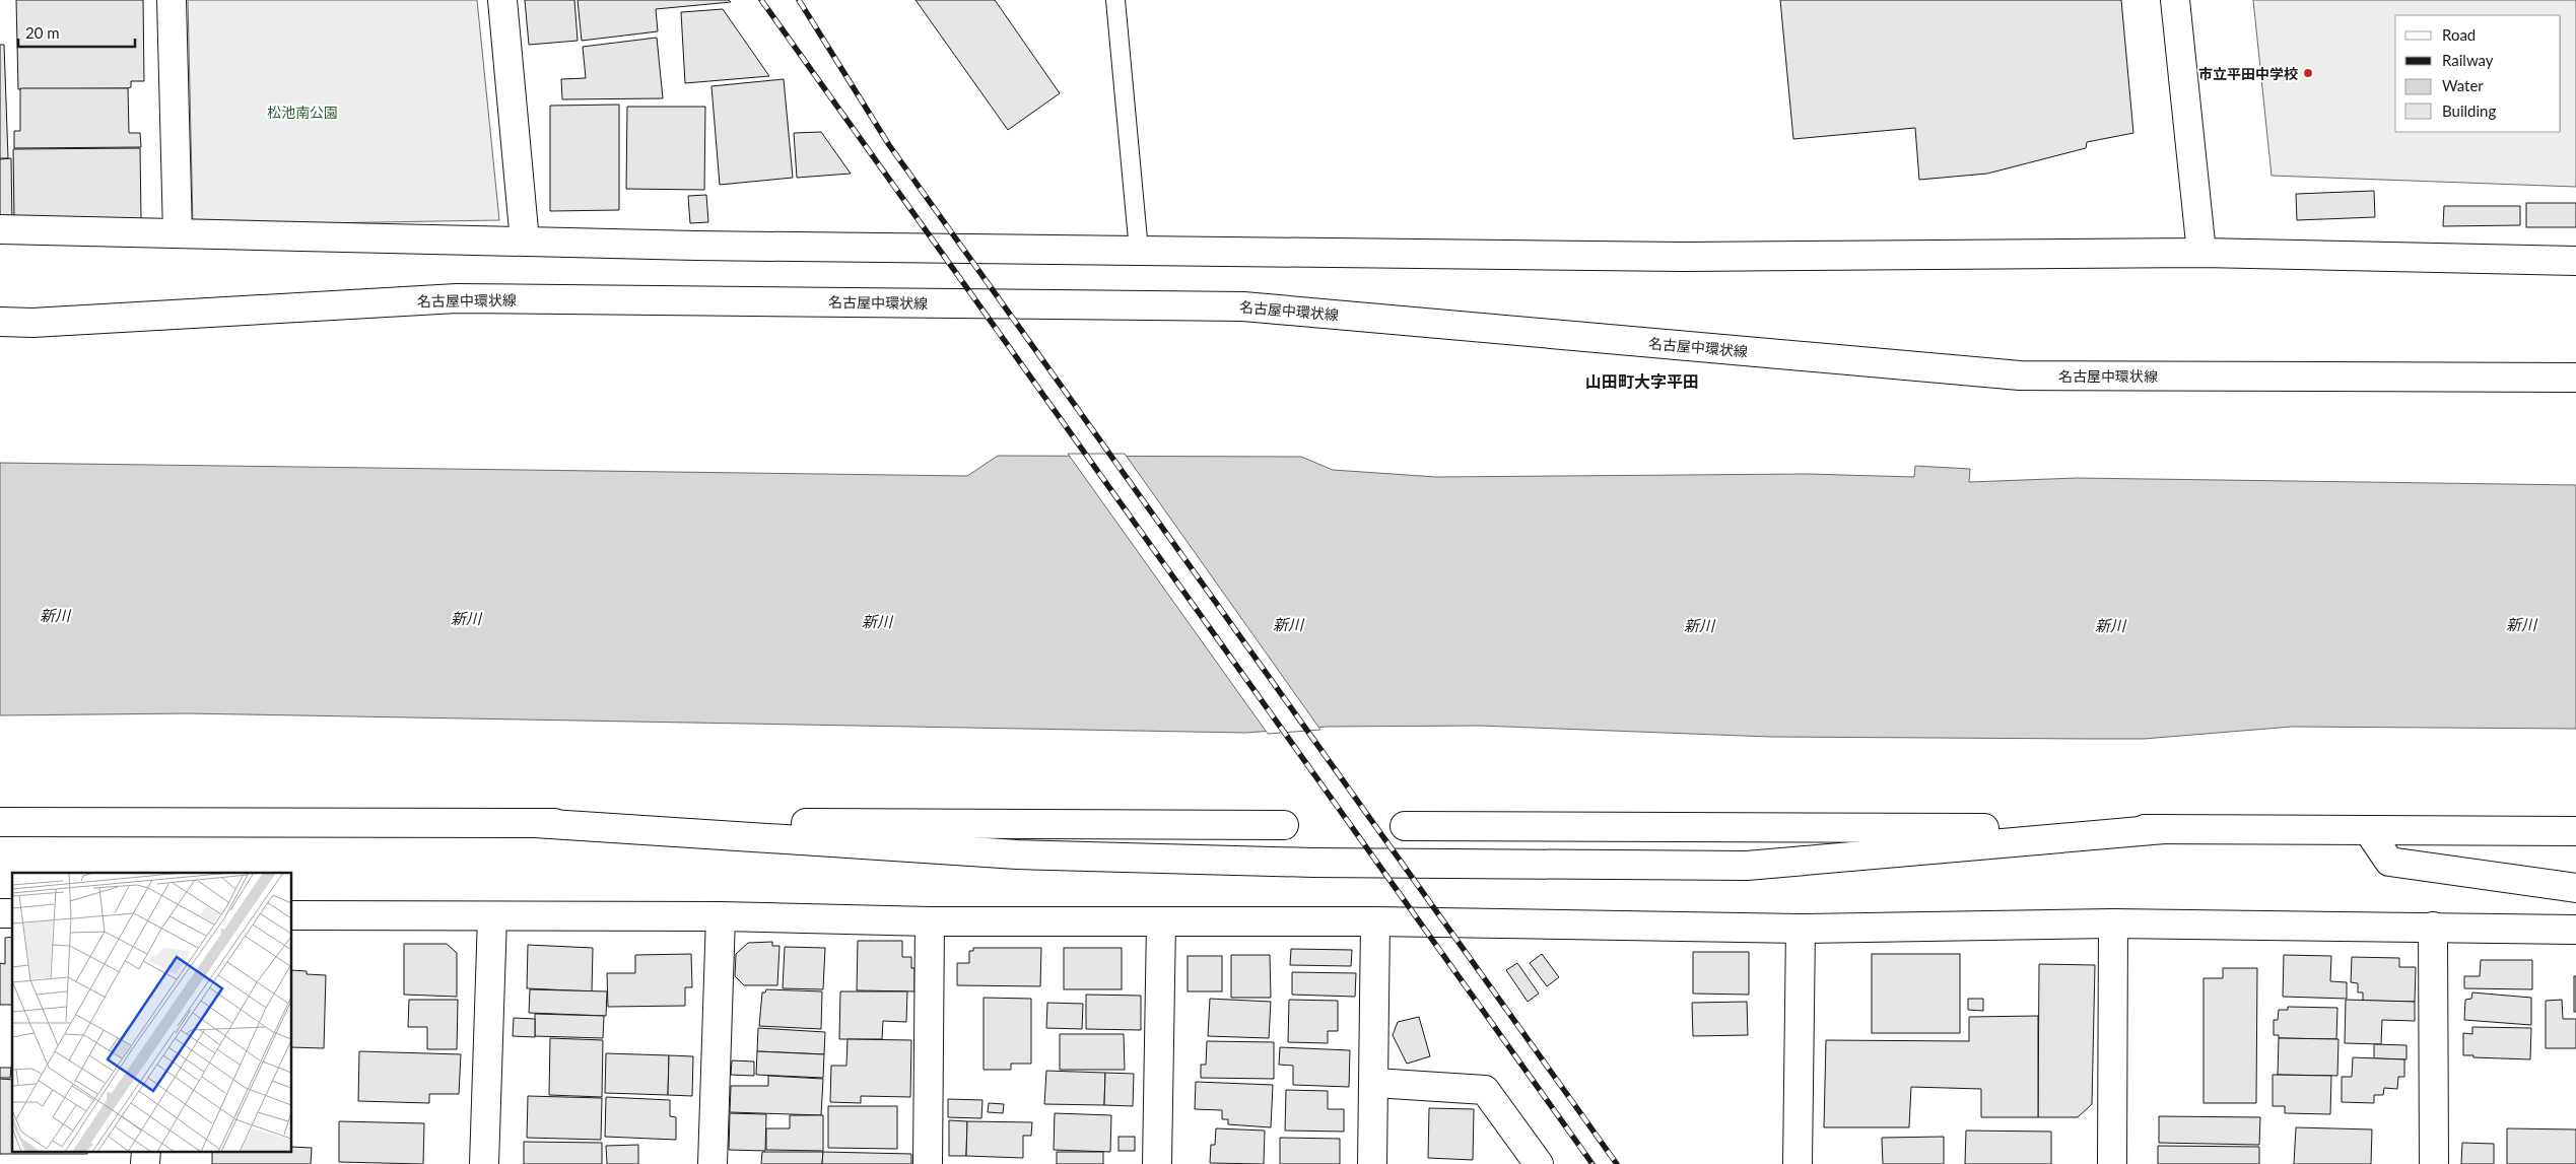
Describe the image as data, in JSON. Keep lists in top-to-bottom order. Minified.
{"streets":{"street":["名古屋中環状線"]},"districts":["山田町大字平田"],"water":["新川"],"parks":["松池南公園"],"places":["市立平田中学校"],"legend":["Road","Railway","Water","Building"],"scale_bar":"20 m"}
